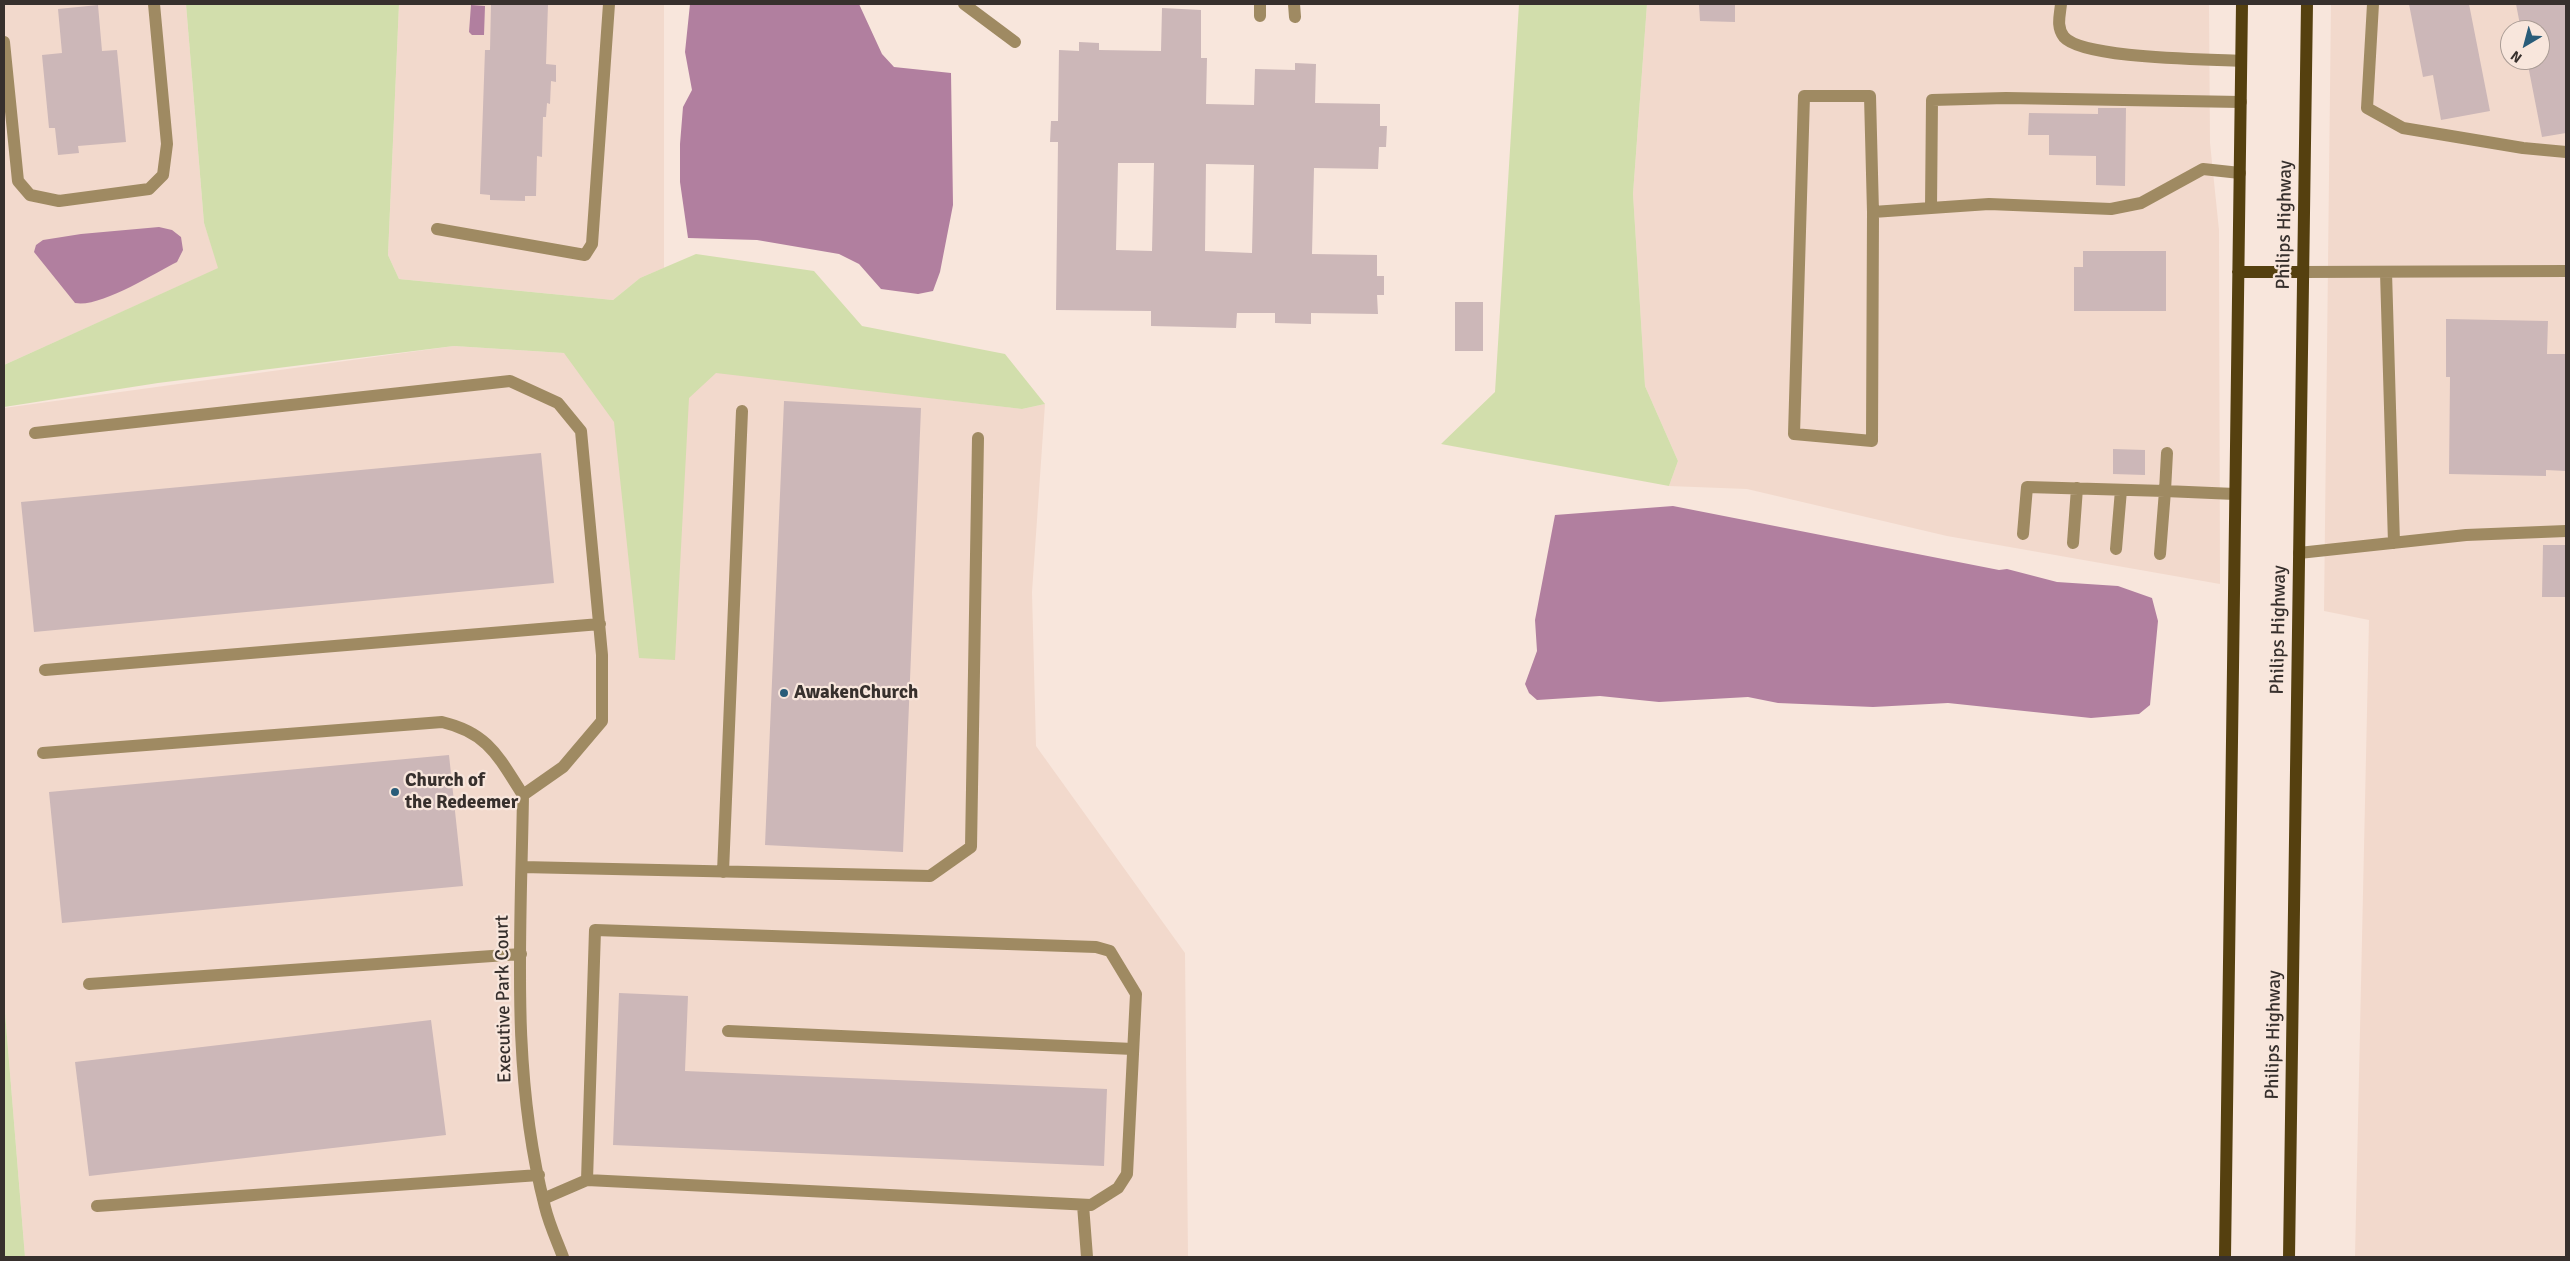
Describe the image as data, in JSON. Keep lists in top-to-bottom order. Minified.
{"streets":{"main road":["Philips Highway"],"street":["Executive Park Court"]},"places":["AwakenChurch","Church of the Redeemer"],"north":"bottom left"}
